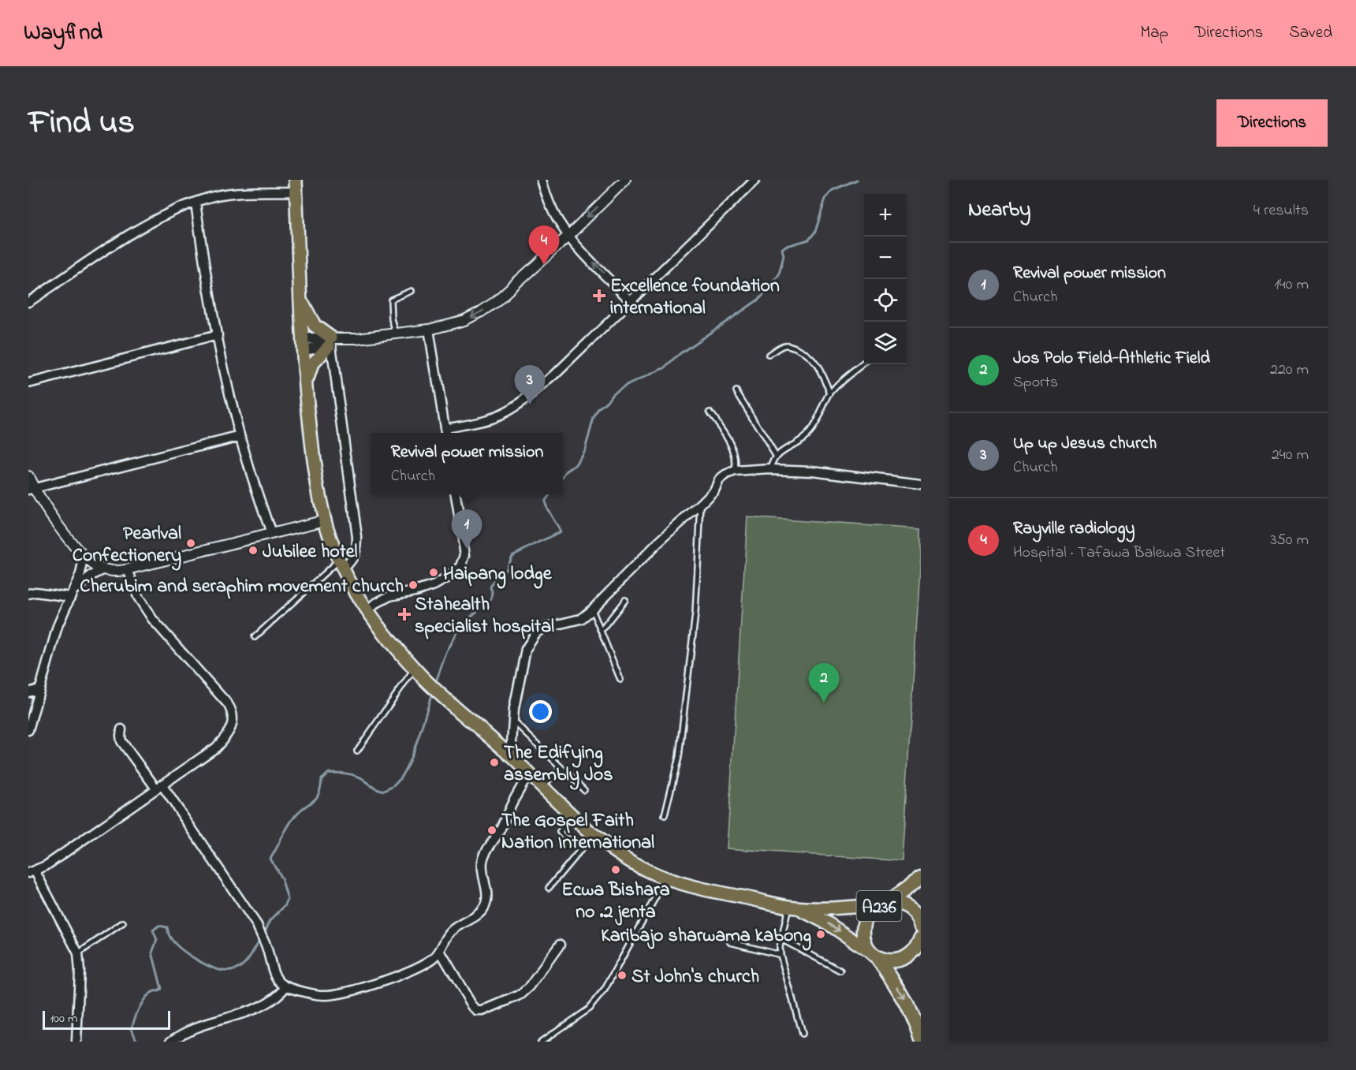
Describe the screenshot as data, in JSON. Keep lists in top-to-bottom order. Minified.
{"streets":{"highway":["A236"]},"places":{"health":["Excellence foundation international","Stahealth specialist hospital"],"other":["Pearlval Confectionery","Jubilee hotel","Haipang lodge","Cherubim and seraphim movement church","The Edifying assembly Jos","The Gospel Faith Nation International","Ecwa Bishara no .2 jenta","Karibajo sharwama kabong","St John's church"]},"scale_bar":"100 m","page":{"header":"Wayfind","nav":["Map","Directions","Saved"],"title":"Find us","buttons":"Directions","heading":["Nearby","4 results"],"map_buttons":["+","−"],"pins":["4","3","1","2"],"list":[{"mark":"1","name":"Revival power mission","note":"Church","value":"140 m"},{"mark":"2","name":"Jos Polo Field-Athletic Field","note":"Sports","value":"220 m"},{"mark":"3","name":"Up up Jesus church","note":"Church","value":"240 m"},{"mark":"4","name":"Rayville radiology","note":"Hospital · Tafawa Balewa Street","value":"350 m"}],"popup":["Revival power mission","Church"],"scale":"100 m"}}
